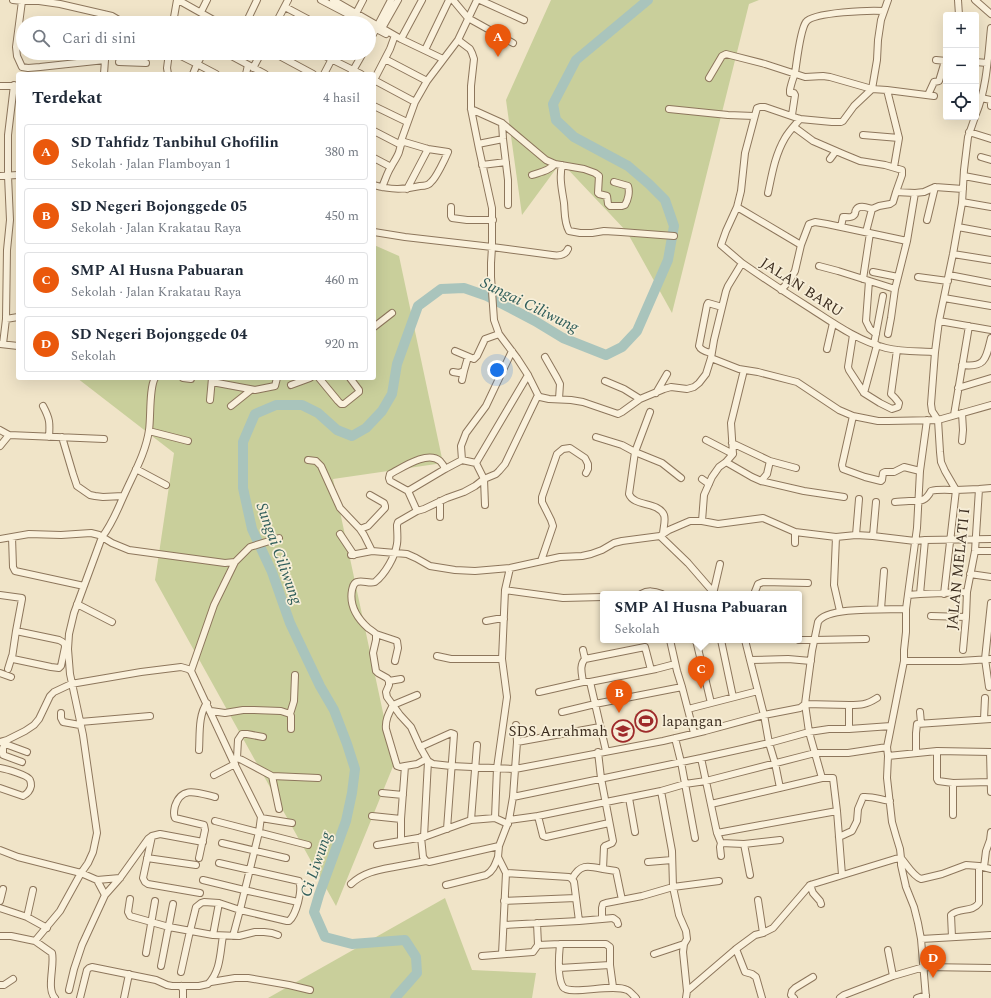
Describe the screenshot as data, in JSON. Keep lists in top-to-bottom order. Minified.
{"streets":{"street":["JALAN BARU","JALAN MELATI I"]},"water":["Sungai Ciliwung","Ci Liwung"],"places":{"sports":["lapangan"],"school or university":["SDS Arrahmah"]},"page":{"map_buttons":["+","−"],"search":"Cari di sini","pins":["A","C","B","D"],"heading":["Terdekat","4 hasil"],"list":[{"mark":"A","name":"SD Tahfidz Tanbihul Ghofilin","note":"Sekolah · Jalan Flamboyan 1","value":"380 m"},{"mark":"B","name":"SD Negeri Bojonggede 05","note":"Sekolah · Jalan Krakatau Raya","value":"450 m"},{"mark":"C","name":"SMP Al Husna Pabuaran","note":"Sekolah · Jalan Krakatau Raya","value":"460 m"},{"mark":"D","name":"SD Negeri Bojonggede 04","note":"Sekolah","value":"920 m"}],"popup":["SMP Al Husna Pabuaran","Sekolah"]}}
